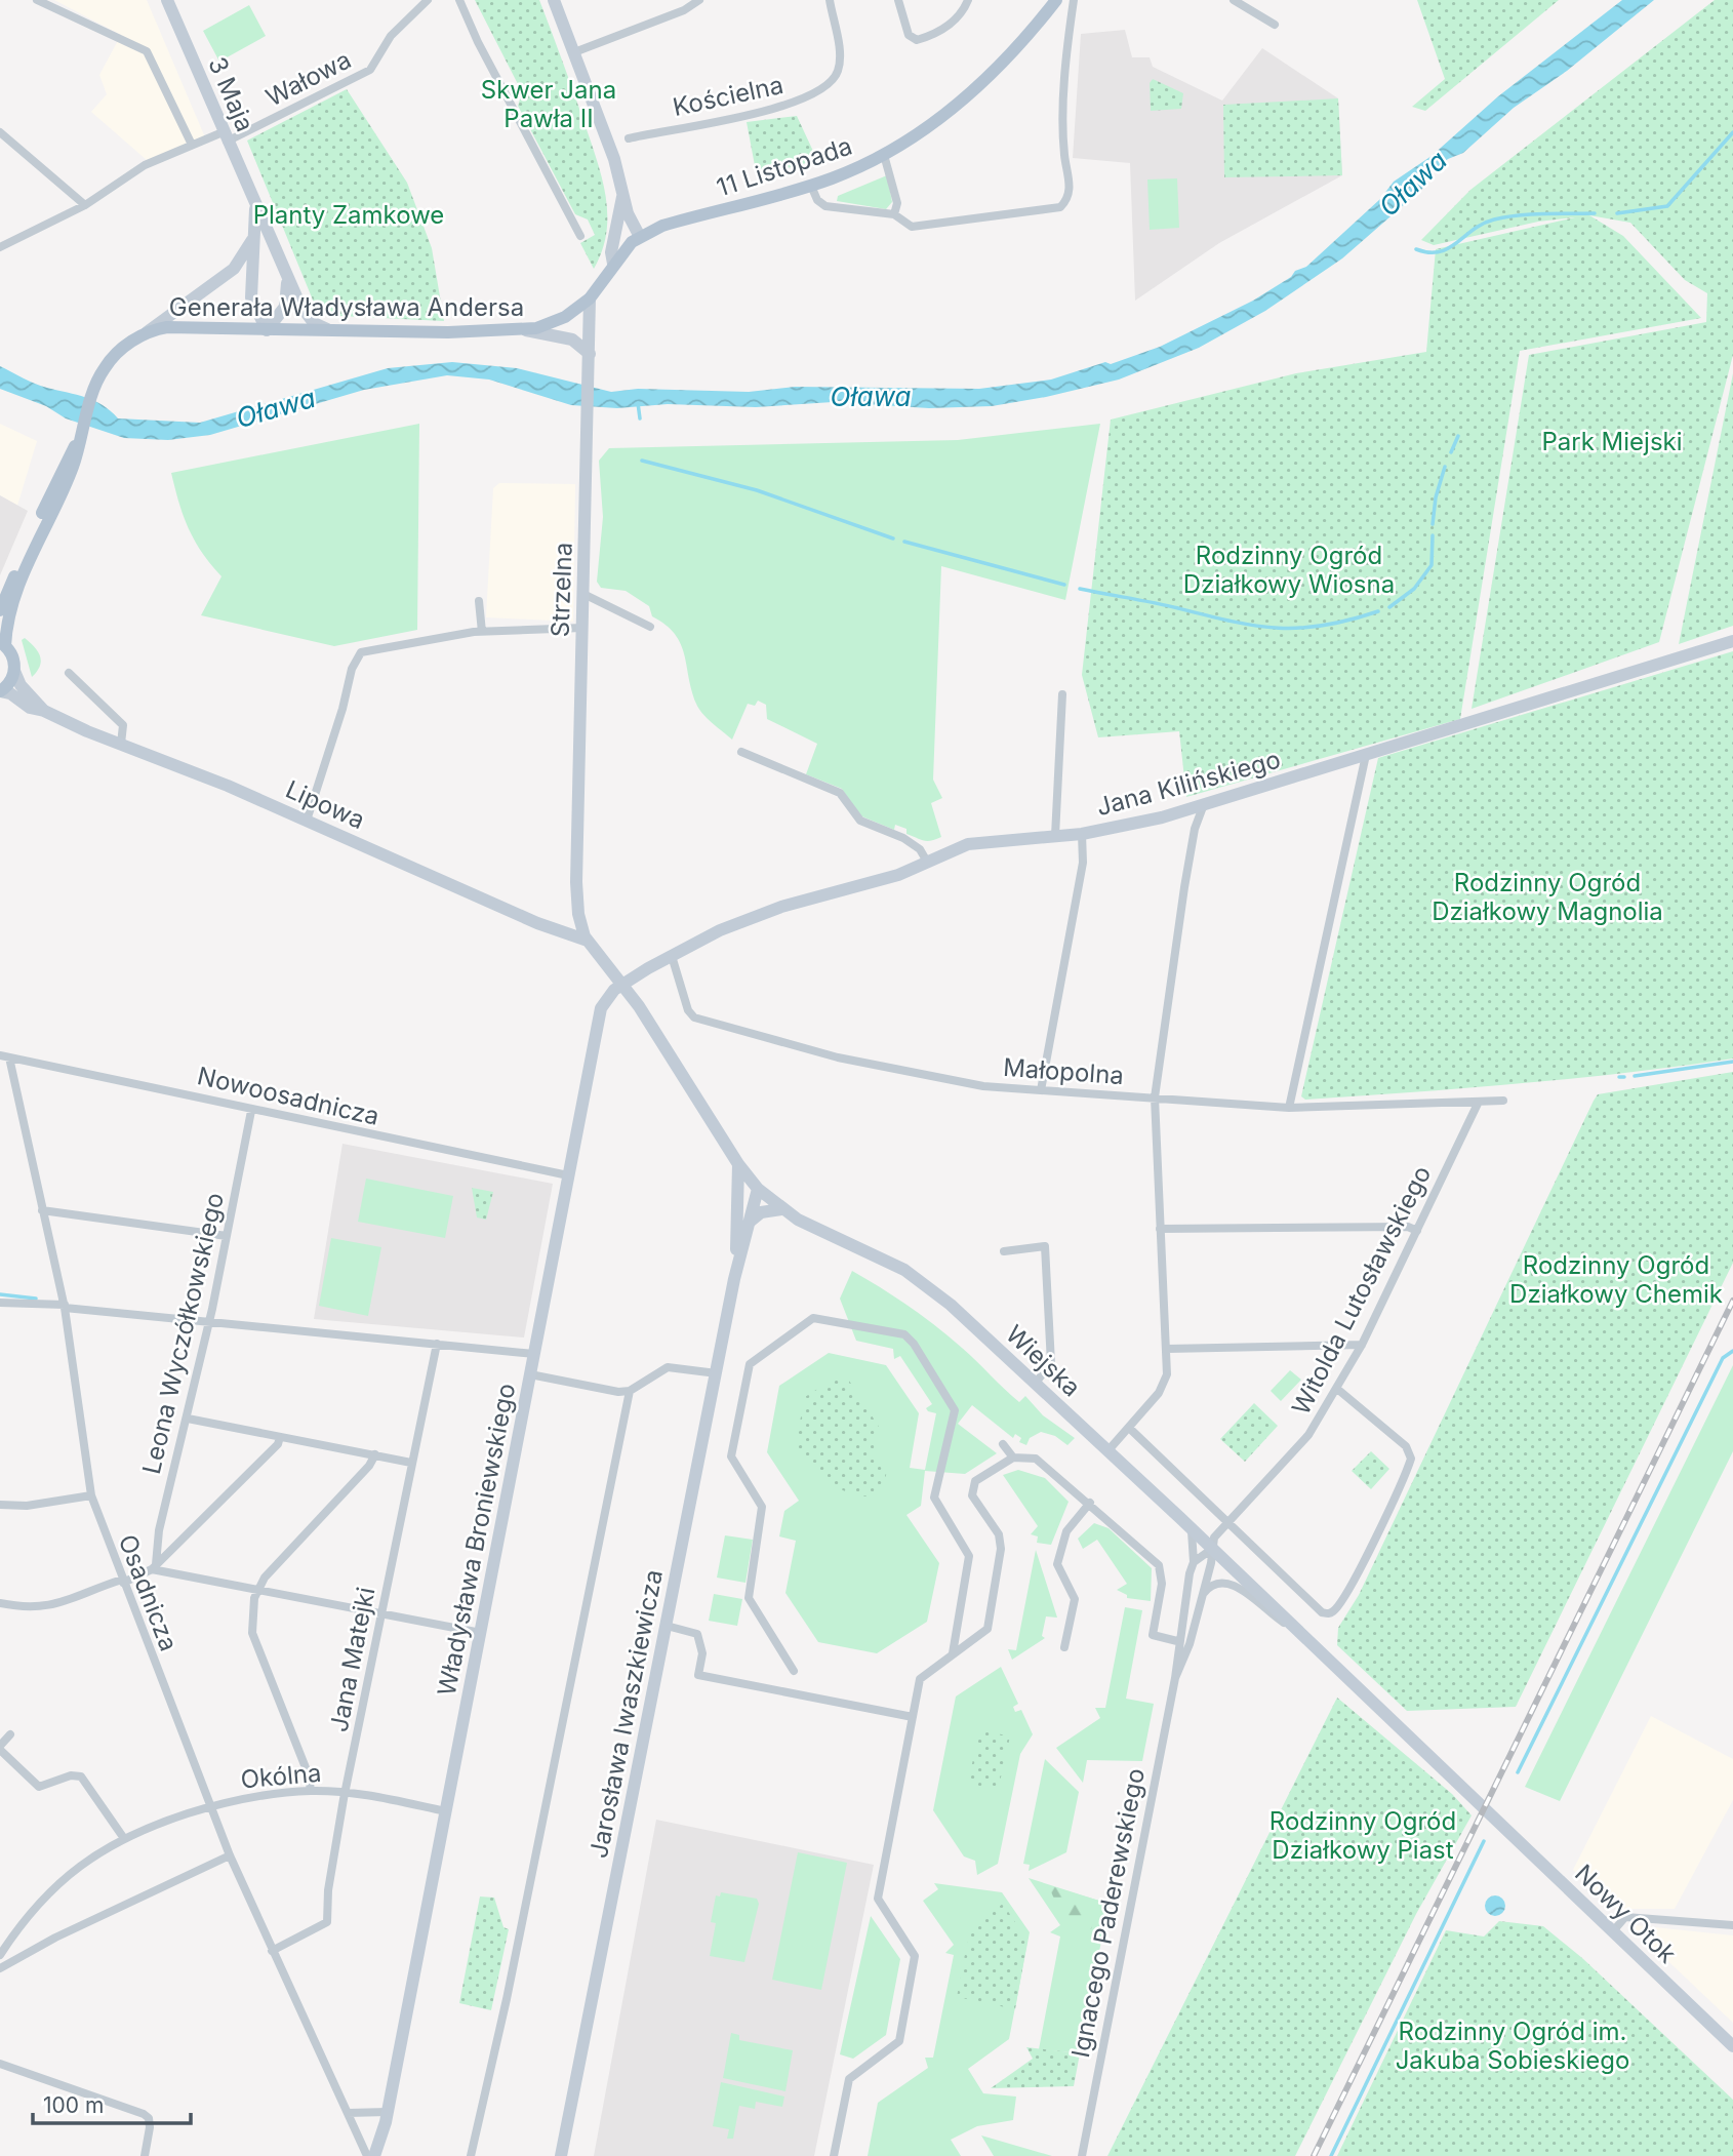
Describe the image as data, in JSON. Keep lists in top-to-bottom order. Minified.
{"streets":{"main road":["11 Listopada","Generała Władysława Andersa"],"street":["Wałowa","3 Maja","Kościelna","Strzelna","Jana Kilińskiego","Lipowa","Małopolna","Nowoosadnicza","Witolda Lutosławskiego","Leona Wyczółkowskiego","Wiejska","Władysława Broniewskiego","Osadnicza","Jana Matejki","Jarosława Iwaszkiewicza","Okólna","Ignacego Paderewskiego","Nowy Otok"]},"crossings":[["Wałowa","3 Maja"],["3 Maja","Generała Władysława Andersa"],["11 Listopada","Generała Władysława Andersa"],["Generała Władysława Andersa","Strzelna"],["Strzelna","Lipowa"],["Strzelna","Wiejska"],["Jana Kilińskiego","Małopolna"],["Jana Kilińskiego","Wiejska"],["Jana Kilińskiego","Władysława Broniewskiego"],["Lipowa","Wiejska"],["Małopolna","Witolda Lutosławskiego"],["Nowoosadnicza","Leona Wyczółkowskiego"],["Nowoosadnicza","Władysława Broniewskiego"],["Nowoosadnicza","Osadnicza"],["Witolda Lutosławskiego","Wiejska"],["Wiejska","Władysława Broniewskiego"],["Wiejska","Jarosława Iwaszkiewicza"],["Wiejska","Nowy Otok"],["Władysława Broniewskiego","Okólna"],["Osadnicza","Jana Matejki"],["Osadnicza","Okólna"],["Jana Matejki","Okólna"]],"water":["Oława"],"parks":["Skwer Jana Pawła II","Planty Zamkowe","Park Miejski","Rodzinny Ogród Działkowy Wiosna","Rodzinny Ogród Działkowy Magnolia","Rodzinny Ogród Działkowy Chemik","Rodzinny Ogród Działkowy Piast","Rodzinny Ogród im. Jakuba Sobieskiego"],"scale_bar":"100 m"}
